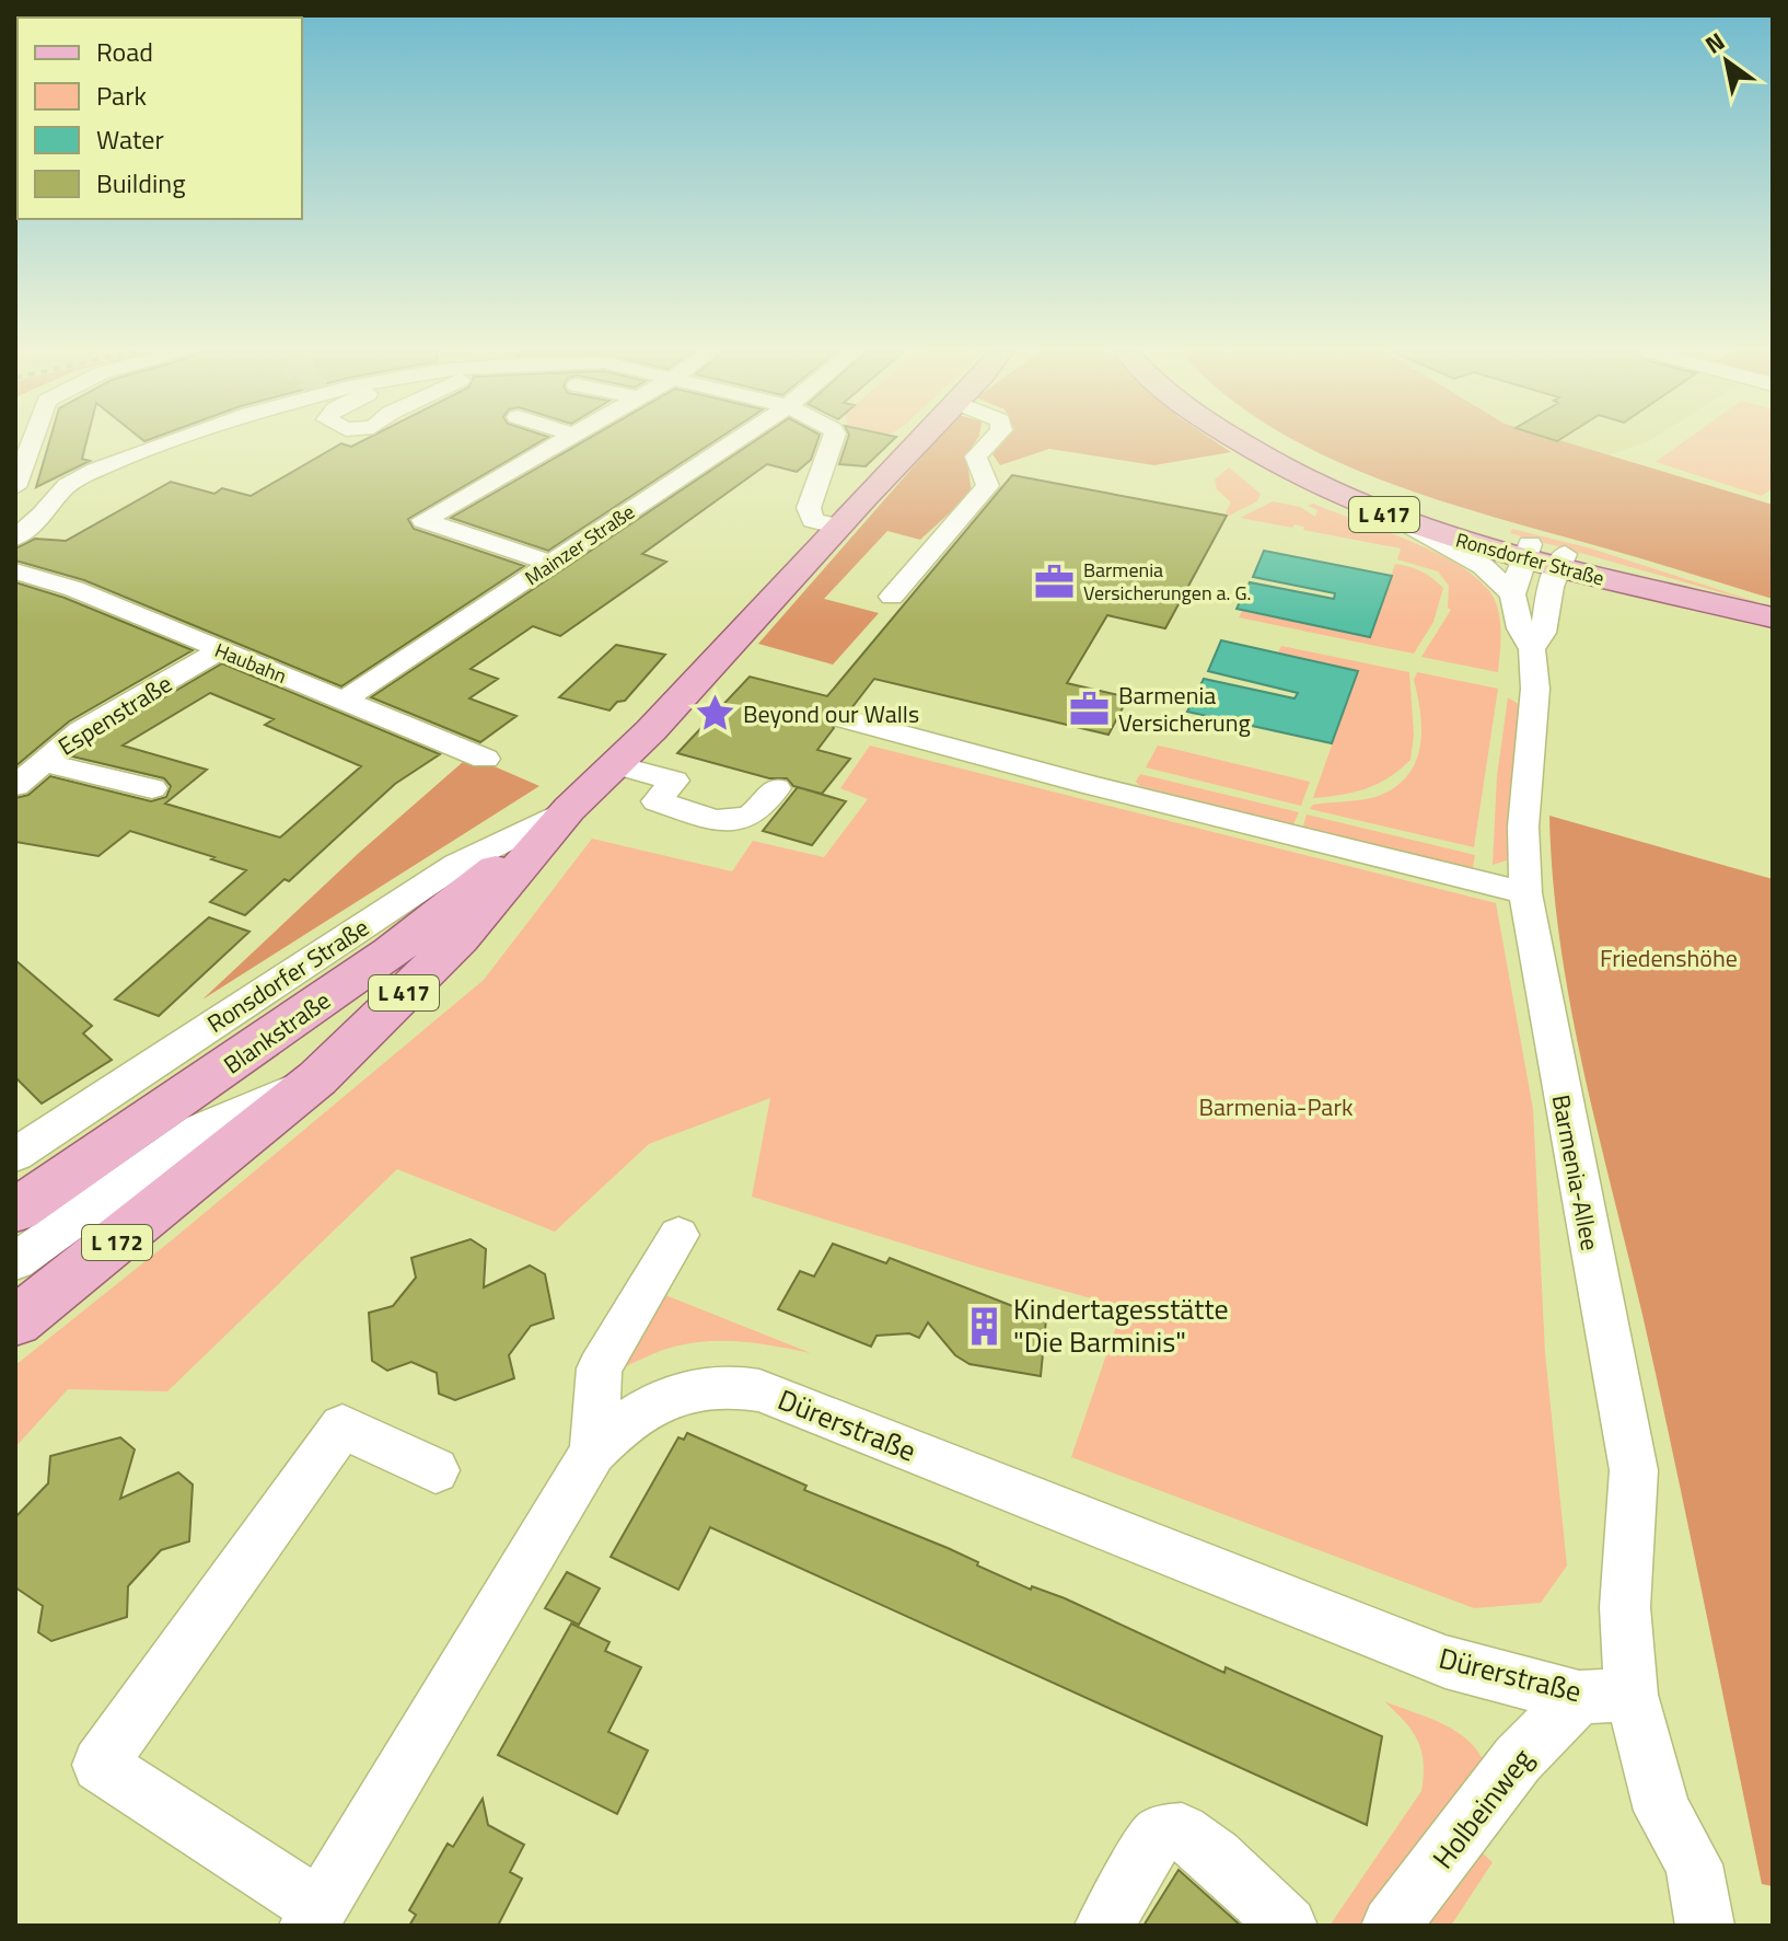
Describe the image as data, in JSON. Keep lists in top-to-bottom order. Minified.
{"streets":{"main road":["L 417","Ronsdorfer Straße","Blankstraße","L 172"],"street":["Mainzer Straße","Haubahn","Espenstraße","Barmenia-Allee","Dürerstraße","Holbeinweg"]},"crossings":[["Mainzer Straße","Haubahn"],["Ronsdorfer Straße","Blankstraße"],["Ronsdorfer Straße","Barmenia-Allee"],["Ronsdorfer Straße","L 172"],["Haubahn","Espenstraße"],["Barmenia-Allee","Dürerstraße"],["Barmenia-Allee","Holbeinweg"],["Dürerstraße","Holbeinweg"]],"parks":["Friedenshöhe","Barmenia-Park"],"places":{"office":["Barmenia Versicherungen a. G.","Barmenia Versicherung"],"place":["Beyond our Walls"],"building":["Kindertagesstätte \"Die Barminis\""]},"legend":["Road","Park","Water","Building"],"north":"top left"}
